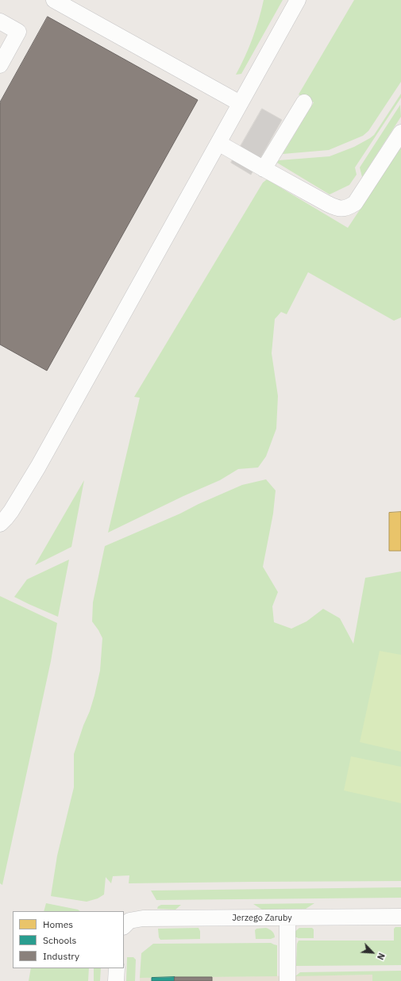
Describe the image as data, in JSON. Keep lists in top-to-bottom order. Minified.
{"streets":{"street":["Jerzego Zaruby"]},"legend":["Homes","Schools","Industry"],"north":"bottom right"}
